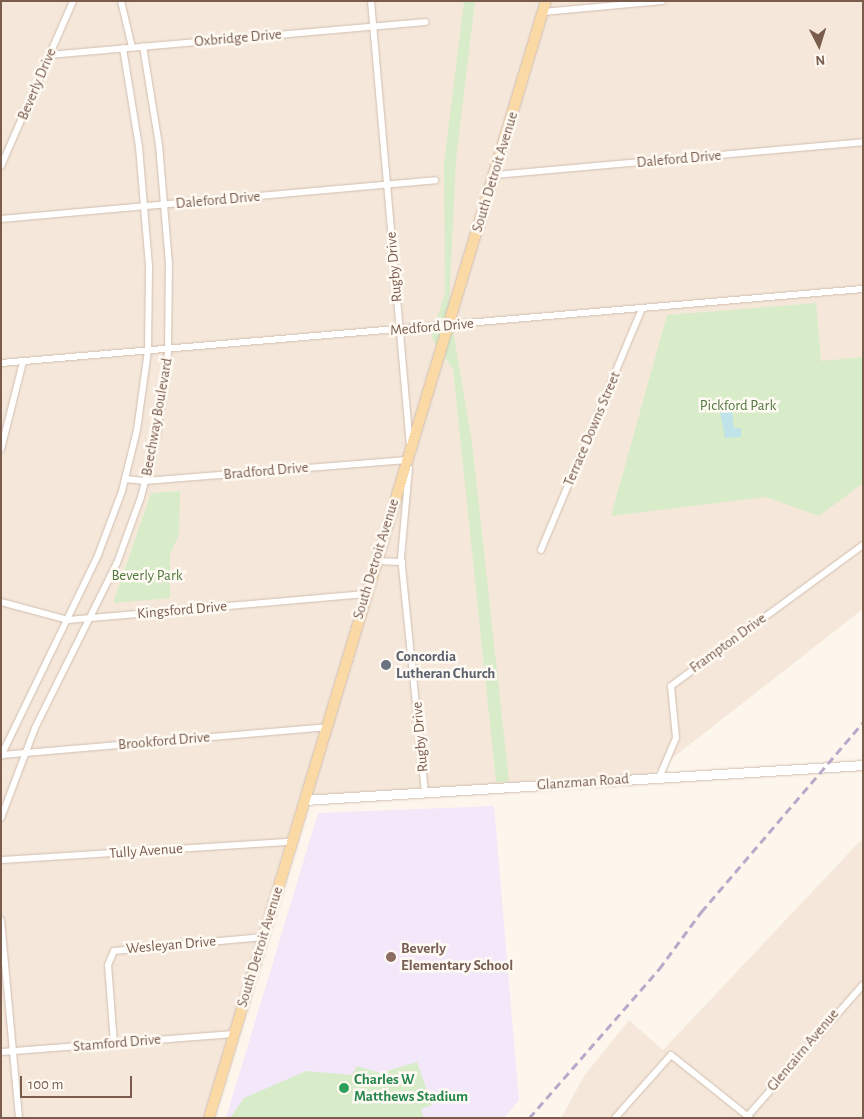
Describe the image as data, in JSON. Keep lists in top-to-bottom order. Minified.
{"streets":{"main road":["South Detroit Avenue"],"street":["Oxbridge Drive","Beverly Drive","Daleford Drive","Rugby Drive","Medford Drive","Beechway Boulevard","Terrace Downs Street","Bradford Drive","Kingsford Drive","Frampton Drive","Brookford Drive","Glanzman Road","Tully Avenue","Wesleyan Drive","Stamford Drive","Glencairn Avenue"]},"crossings":[["Oxbridge Drive","Beverly Drive"],["Oxbridge Drive","Rugby Drive"],["Oxbridge Drive","Beechway Boulevard"],["Daleford Drive","South Detroit Avenue"],["Daleford Drive","Rugby Drive"],["Daleford Drive","Beechway Boulevard"],["South Detroit Avenue","Rugby Drive"],["South Detroit Avenue","Medford Drive"],["South Detroit Avenue","Bradford Drive"],["South Detroit Avenue","Kingsford Drive"],["South Detroit Avenue","Brookford Drive"],["South Detroit Avenue","Glanzman Road"],["South Detroit Avenue","Tully Avenue"],["South Detroit Avenue","Wesleyan Drive"],["South Detroit Avenue","Stamford Drive"],["Rugby Drive","Medford Drive"],["Rugby Drive","Glanzman Road"],["Medford Drive","Beechway Boulevard"],["Medford Drive","Terrace Downs Street"],["Beechway Boulevard","Bradford Drive"],["Beechway Boulevard","Kingsford Drive"],["Beechway Boulevard","Brookford Drive"],["Frampton Drive","Glanzman Road"],["Wesleyan Drive","Stamford Drive"]],"parks":["Pickford Park","Beverly Park"],"places":["Concordia Lutheran Church","Beverly Elementary School","Charles W Matthews Stadium"],"scale_bar":"100 m","north":"bottom"}
